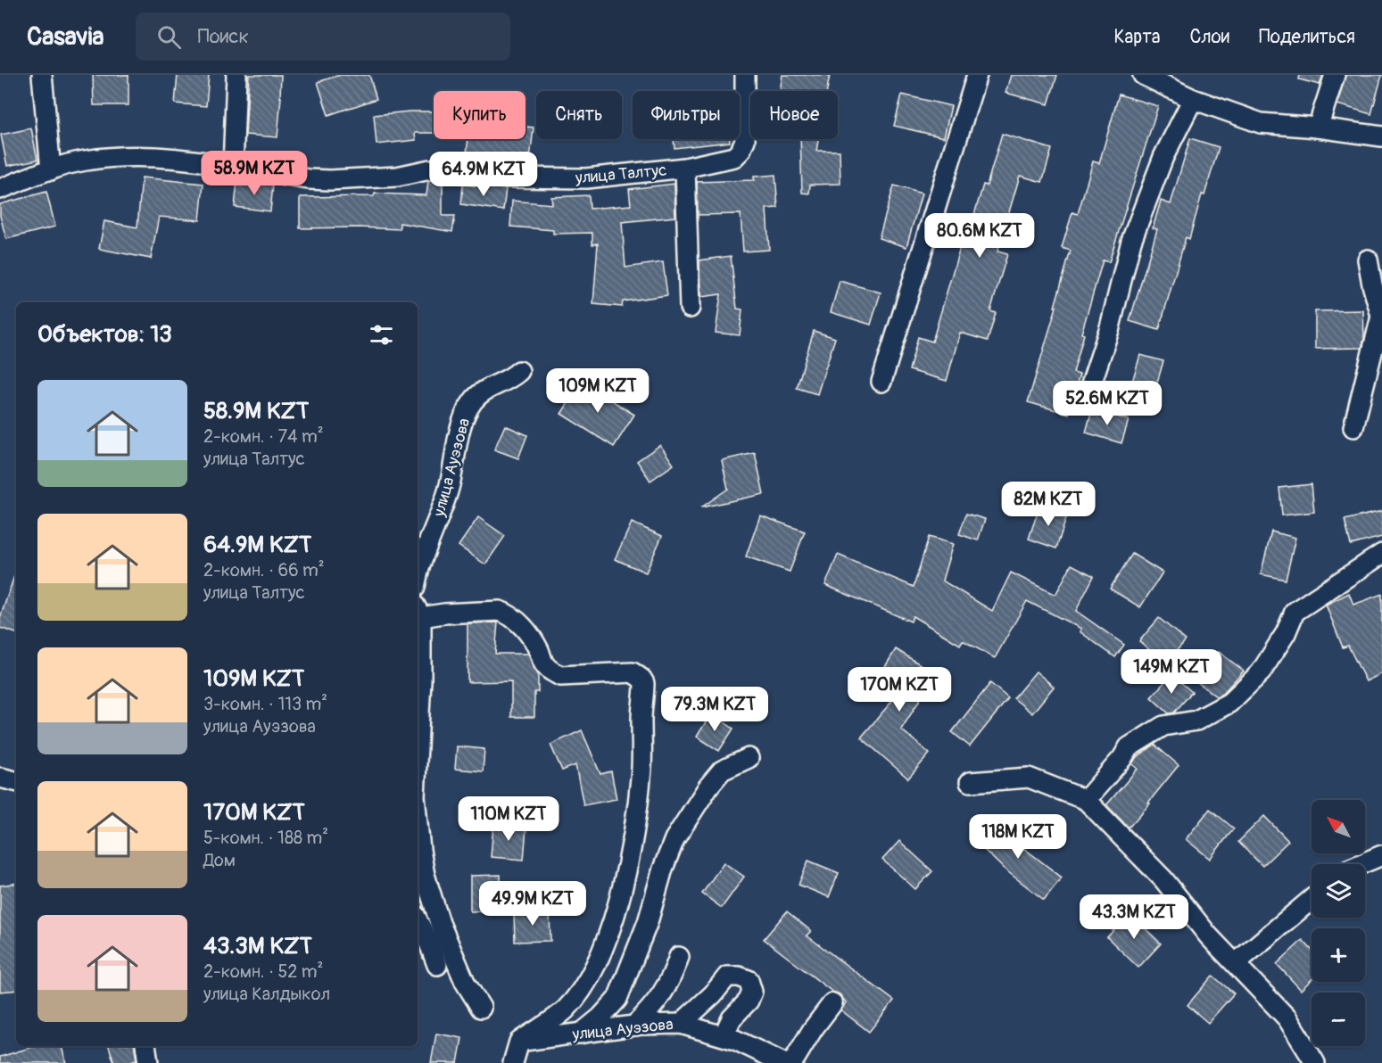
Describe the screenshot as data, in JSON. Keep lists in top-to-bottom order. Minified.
{"streets":{"street":["улица Талтус","улица Ауэзова"]},"north":"top left","page":{"header":"Casavia","search":"Поиск","nav":["Карта","Слои","Поделиться"],"chip":["Купить","Снять","Фильтры","Новое"],"price":["58.9M KZT","64.9M KZT","80.6M KZT","109M KZT","52.6M KZT","82M KZT","149M KZT","170M KZT","79.3M KZT","110M KZT","118M KZT","49.9M KZT","43.3M KZT"],"heading":"Объектов: 13","list":[{"name":"58.9M KZT","note":"2-комн. · 74 m² · улица Талтус"},{"name":"64.9M KZT","note":"2-комн. · 66 m² · улица Талтус"},{"name":"109M KZT","note":"3-комн. · 113 m² · улица Ауэзова"},{"name":"170M KZT","note":"5-комн. · 188 m² · Дом"},{"name":"43.3M KZT","note":"2-комн. · 52 m² · улица Калдыкол"}],"map_buttons":["+","−"]}}
